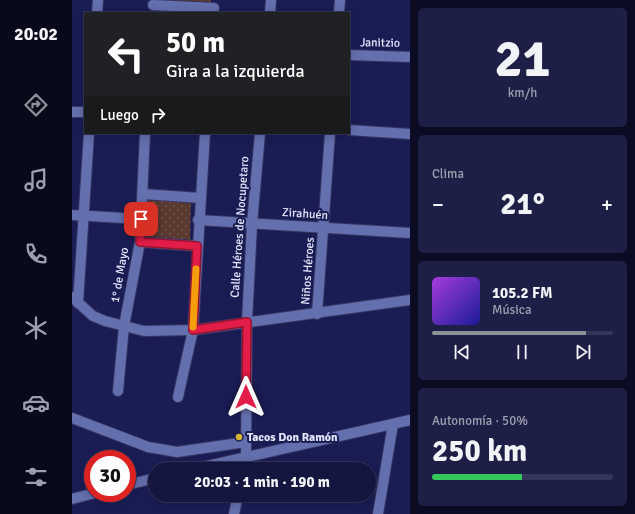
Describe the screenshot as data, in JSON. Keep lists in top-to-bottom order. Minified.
{"streets":{"street":["Janitzio","Zirahuén","Calle Héroes de Nocupetaro","Niños Héroes","1° de Mayo"]},"crossings":[["Zirahuén","Calle Héroes de Nocupetaro"],["Zirahuén","Niños Héroes"]],"places":["Tacos Don Ramón"],"page":{"tabs":"20:02","tile":[["21","km/h"],"Clima",["Autonomía · 50%","250 km"]],"turn":["50 m","Gira a la izquierda"],"then":"Luego","heat":["−","21°","+"],"song":["105.2 FM","Música"],"limit":"30","trip":"20:03 · 1 min · 190 m"}}
